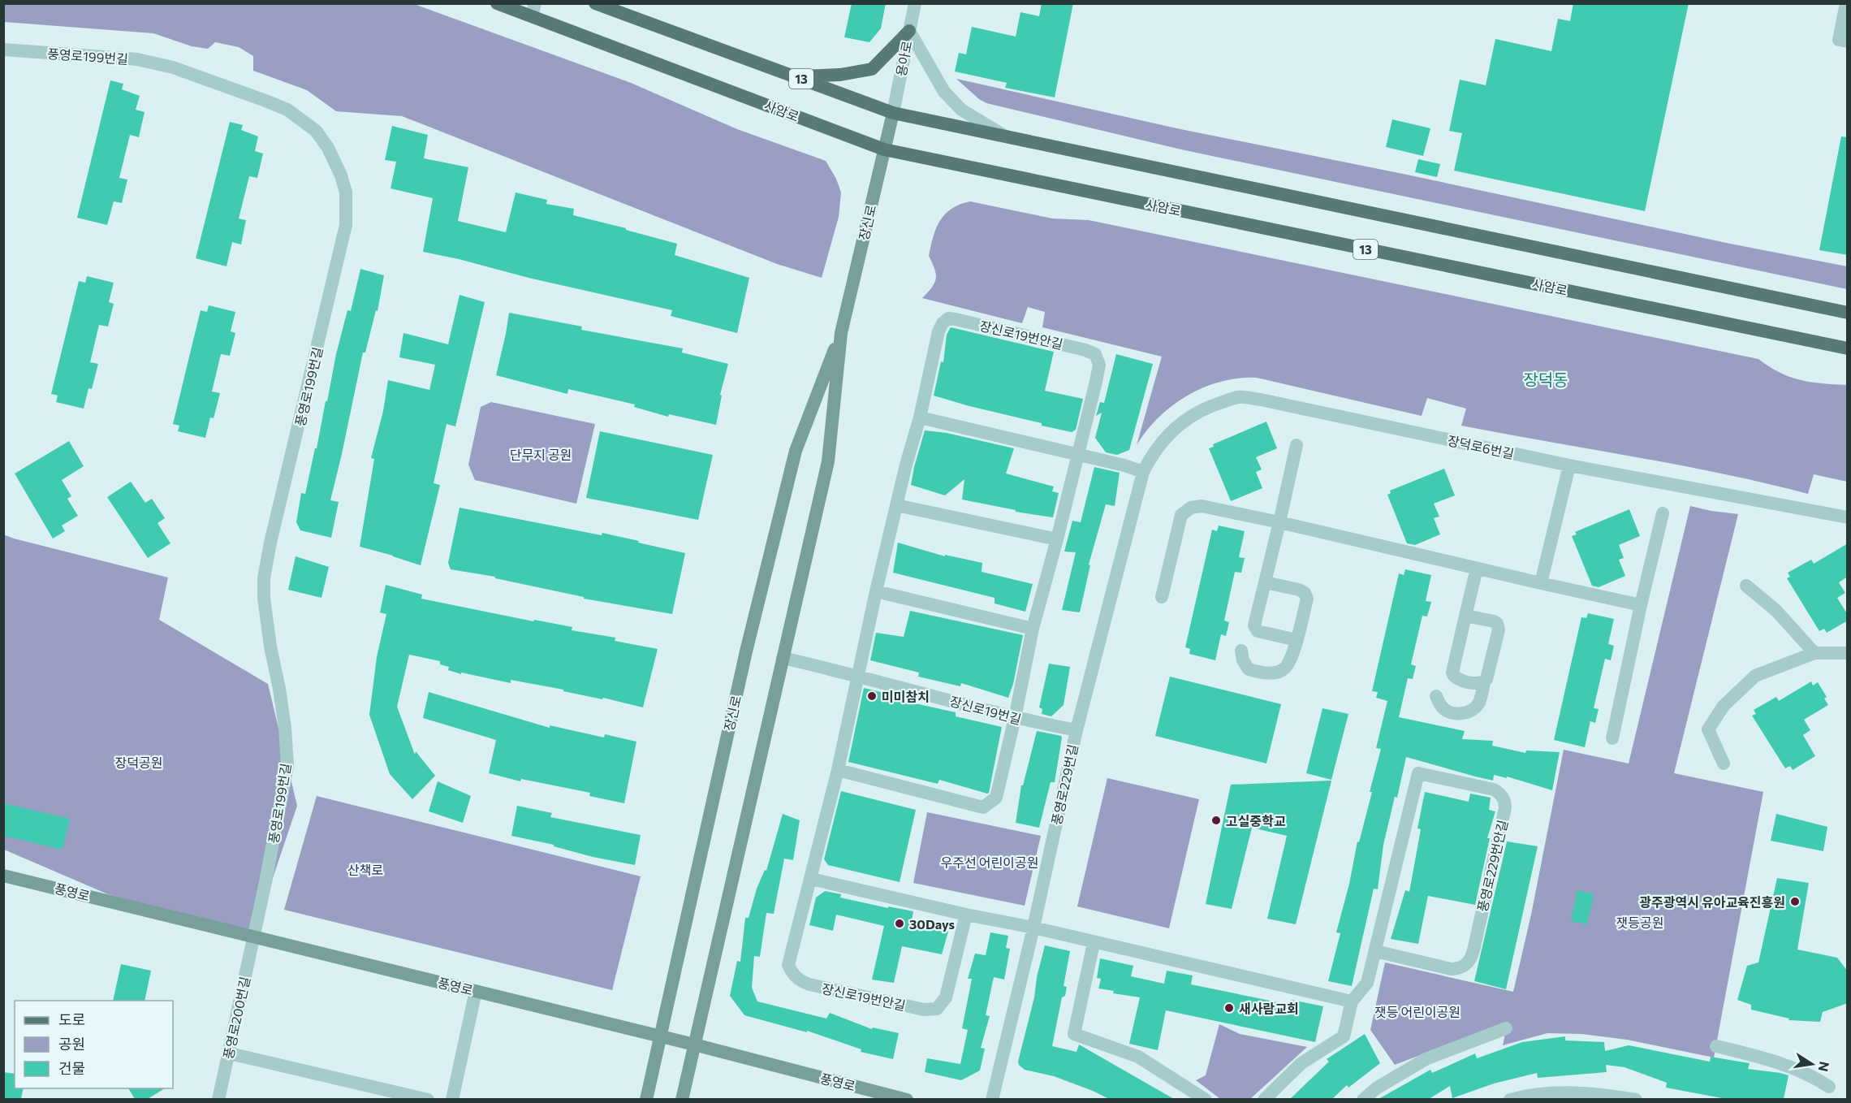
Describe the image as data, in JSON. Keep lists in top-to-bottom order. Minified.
{"streets":{"main road":["13","사암로","장신로","풍영로"],"street":["풍영로199번길","용아로","장신로19번안길","장덕로6번길","장신로19번길","풍영로229번길","풍영로229번안길","풍영로200번길"]},"crossings":[["풍영로199번길","풍영로"],["풍영로199번길","풍영로200번길"],["용아로","13"],["용아로","장신로"],["13","장신로"],["사암로","장신로"],["장신로","장신로19번길"],["장신로","풍영로"],["장신로19번안길","장신로19번길"],["장덕로6번길","풍영로229번길"],["장신로19번길","풍영로229번길"],["풍영로","풍영로200번길"]],"districts":["장덕동"],"parks":["단무지 공원","장덕공원","우주선 어린이공원","산책로","잿등공원","잿등 어린이공원"],"places":["미미참치","고실중학교","광주광역시 유아교육진흥원","30Days","새사람교회"],"legend":["도로","공원","건물"],"north":"right"}
